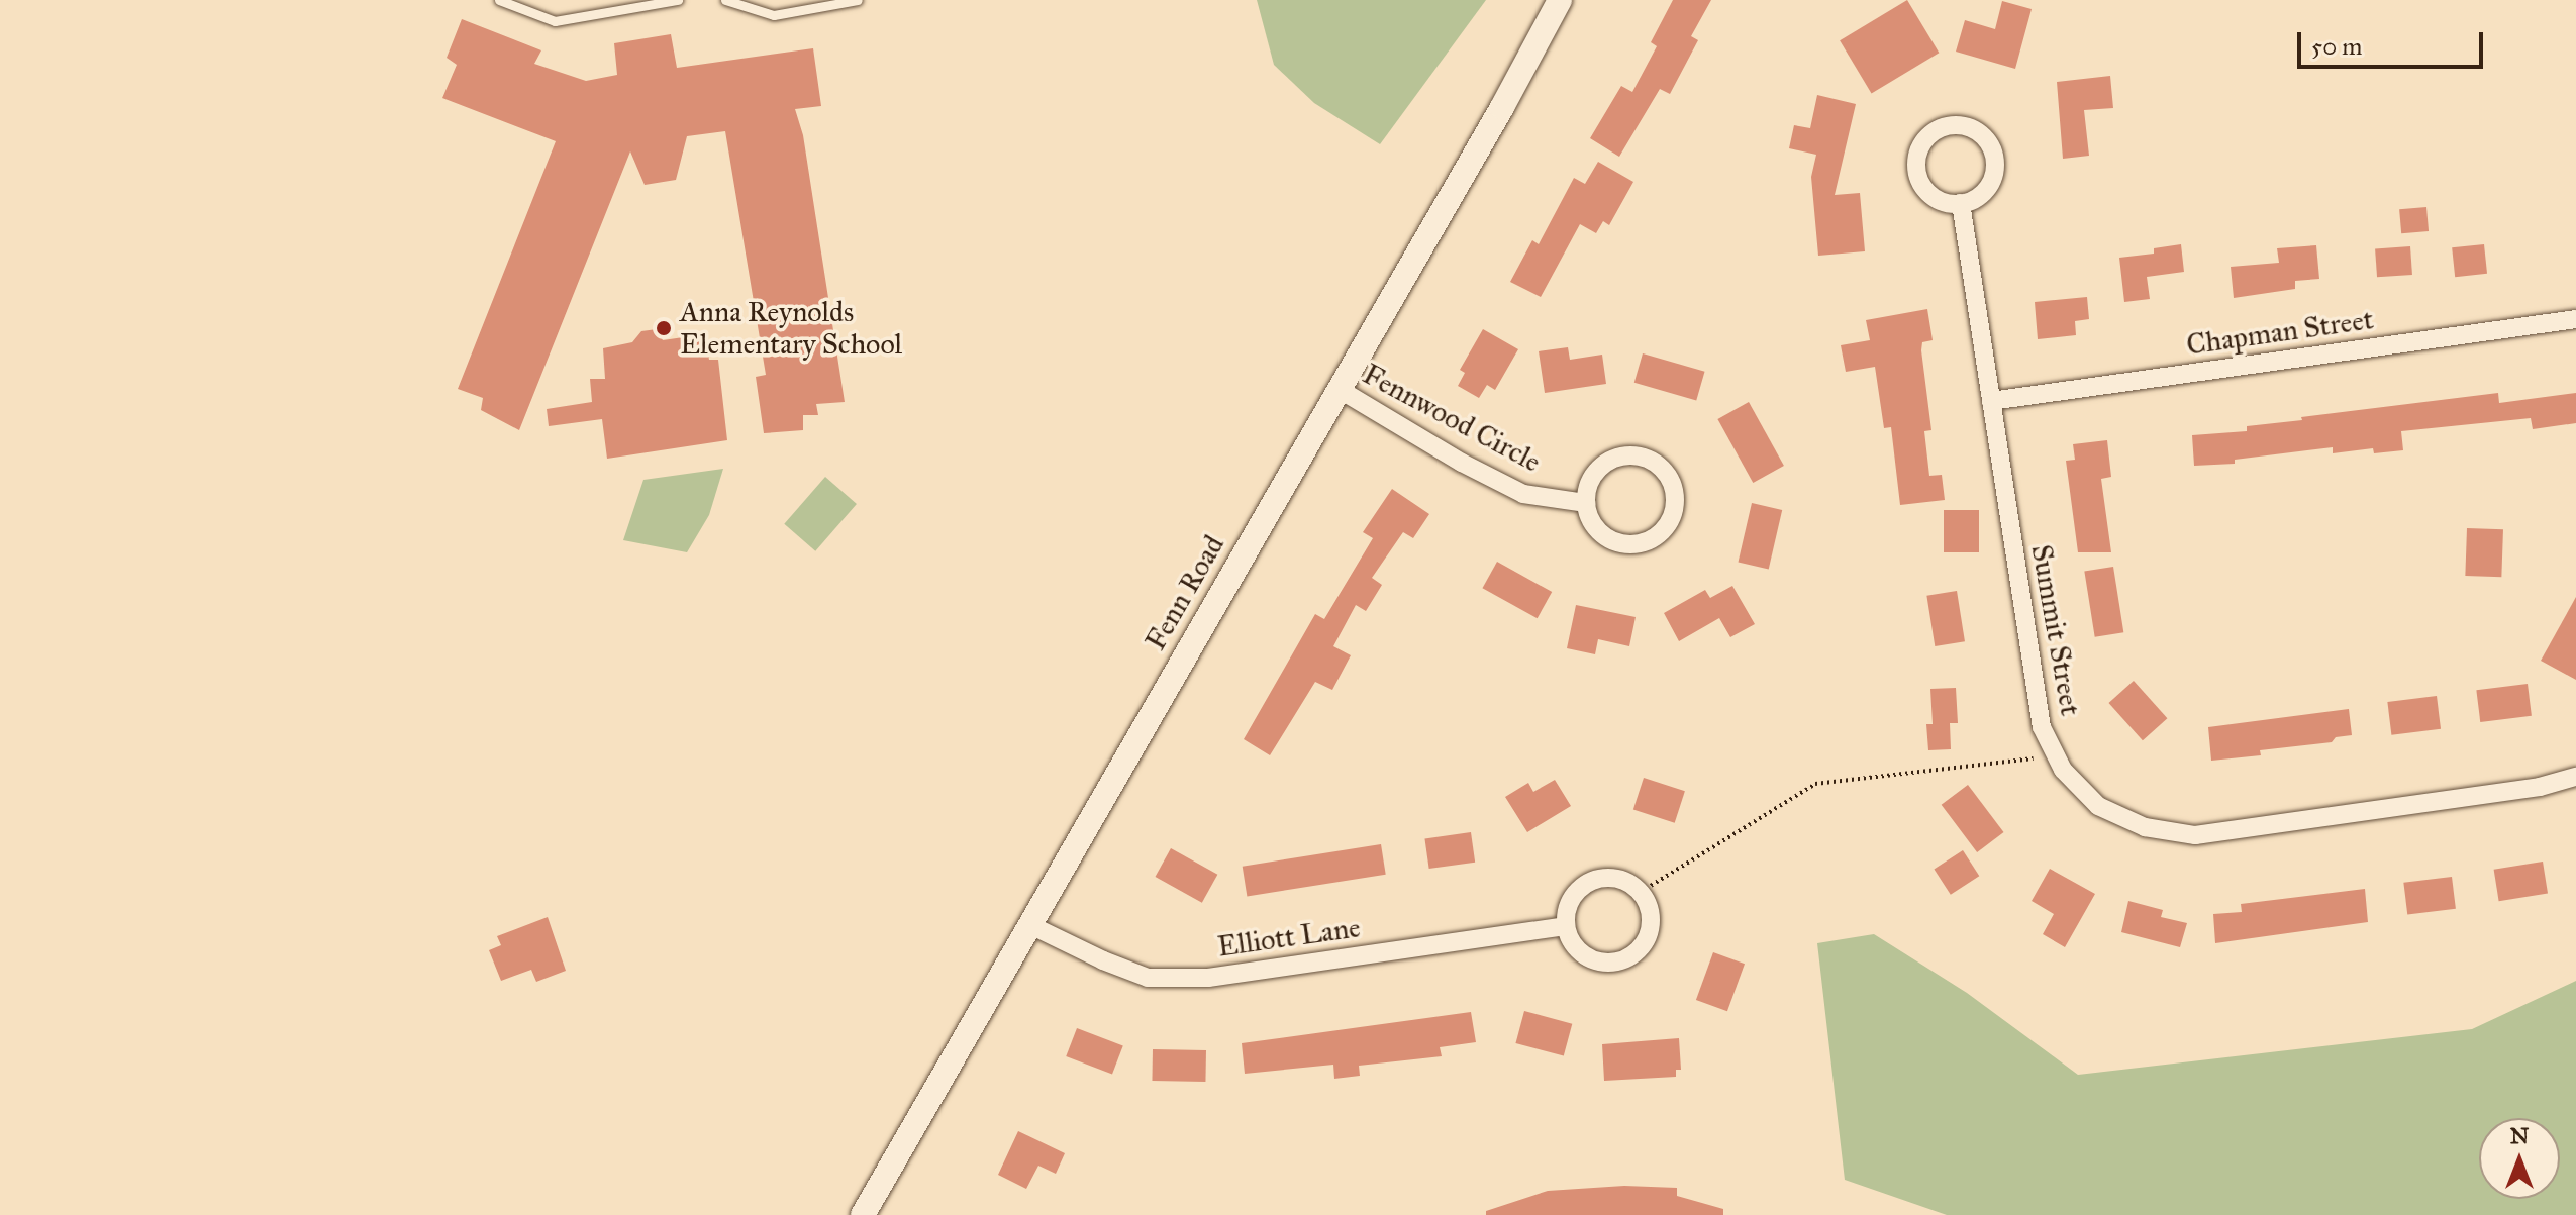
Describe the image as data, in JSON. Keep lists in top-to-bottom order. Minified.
{"streets":{"street":["Chapman Street","Fennwood Circle","Fenn Road","Summit Street","Elliott Lane"]},"crossings":[["Chapman Street","Summit Street"],["Fennwood Circle","Fenn Road"],["Fenn Road","Elliott Lane"]],"places":["Anna Reynolds Elementary School"],"scale_bar":"50 m","north":"top"}
